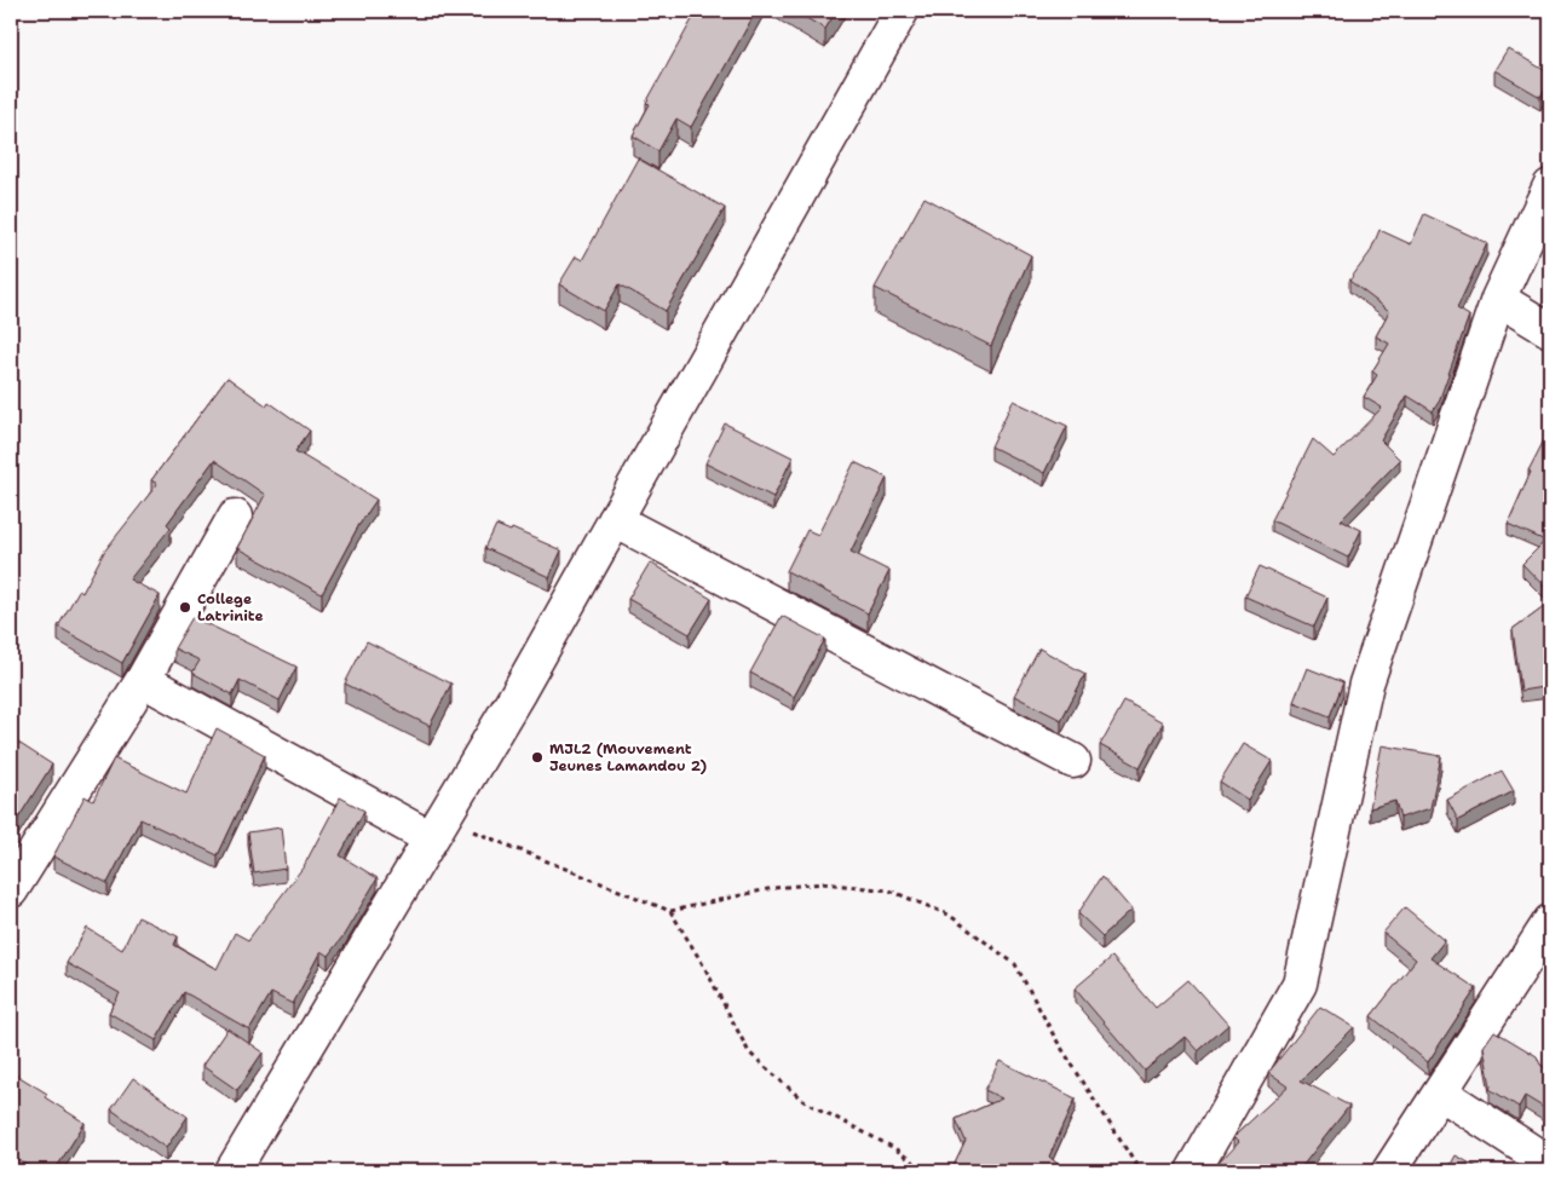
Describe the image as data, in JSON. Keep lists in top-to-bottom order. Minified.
{"places":["College Latrinite","MJL2 (Mouvement Jeunes Lamandou 2)"]}
